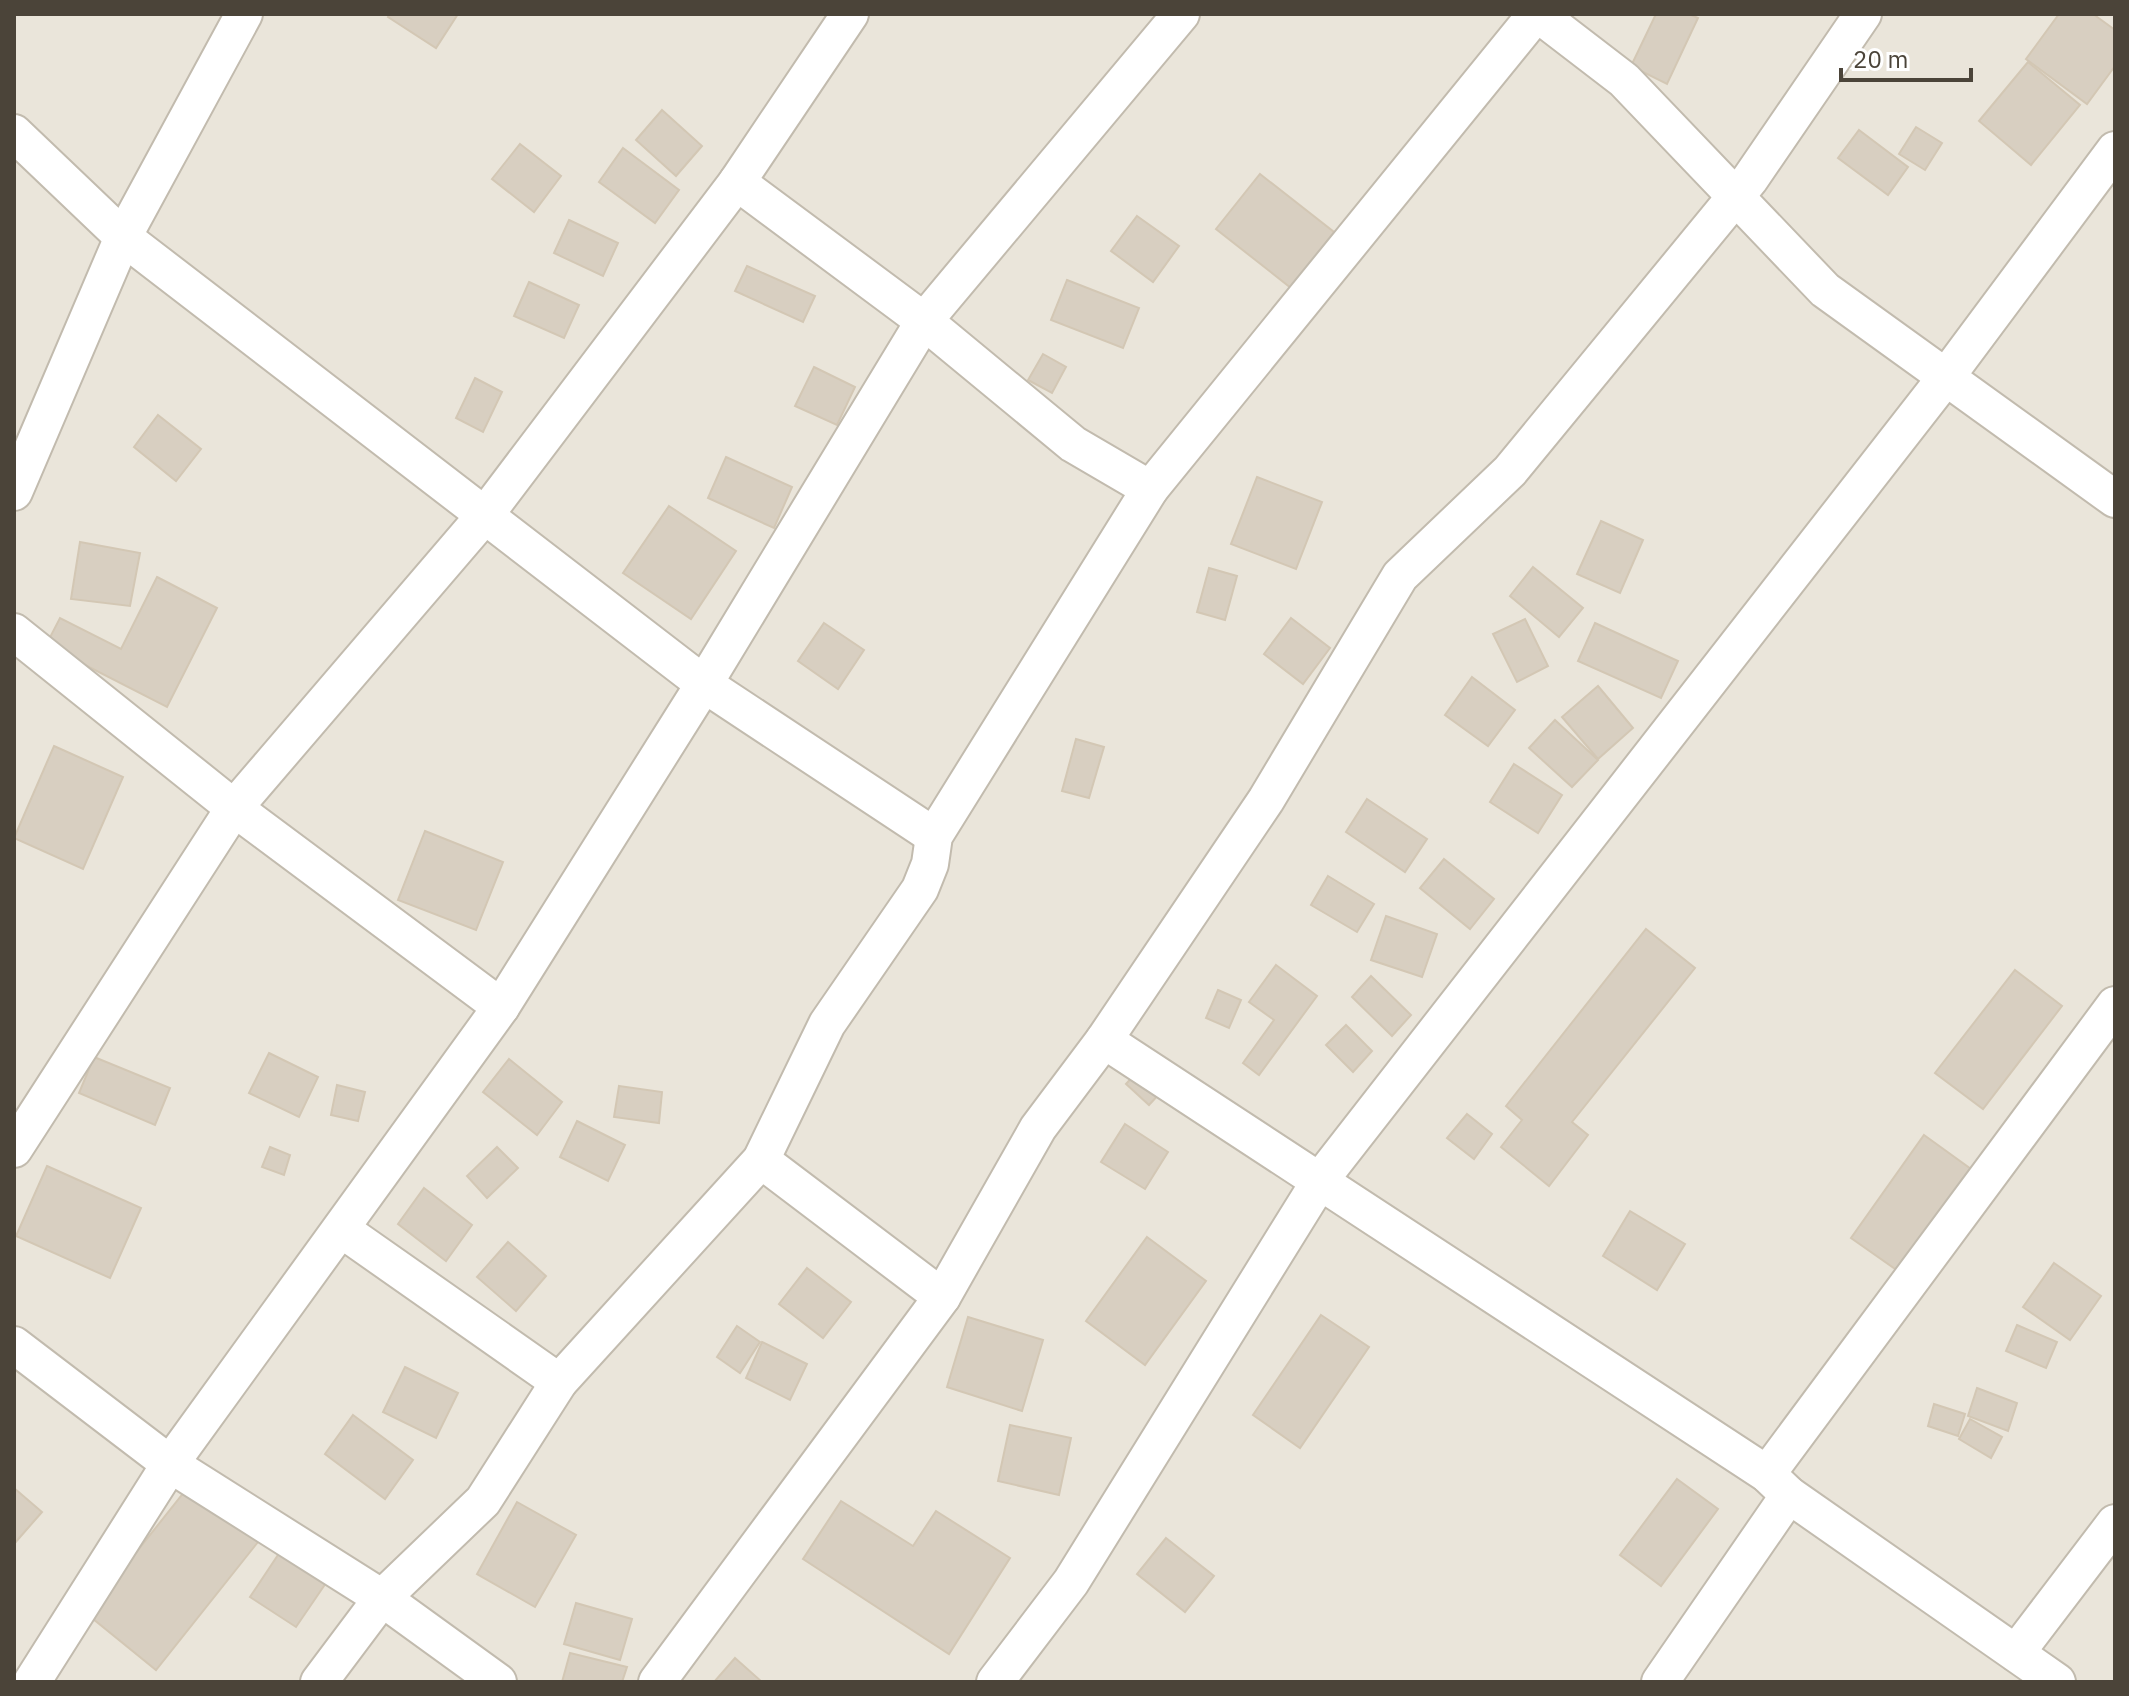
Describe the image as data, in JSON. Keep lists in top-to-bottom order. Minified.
{"scale_bar":"20 m"}
